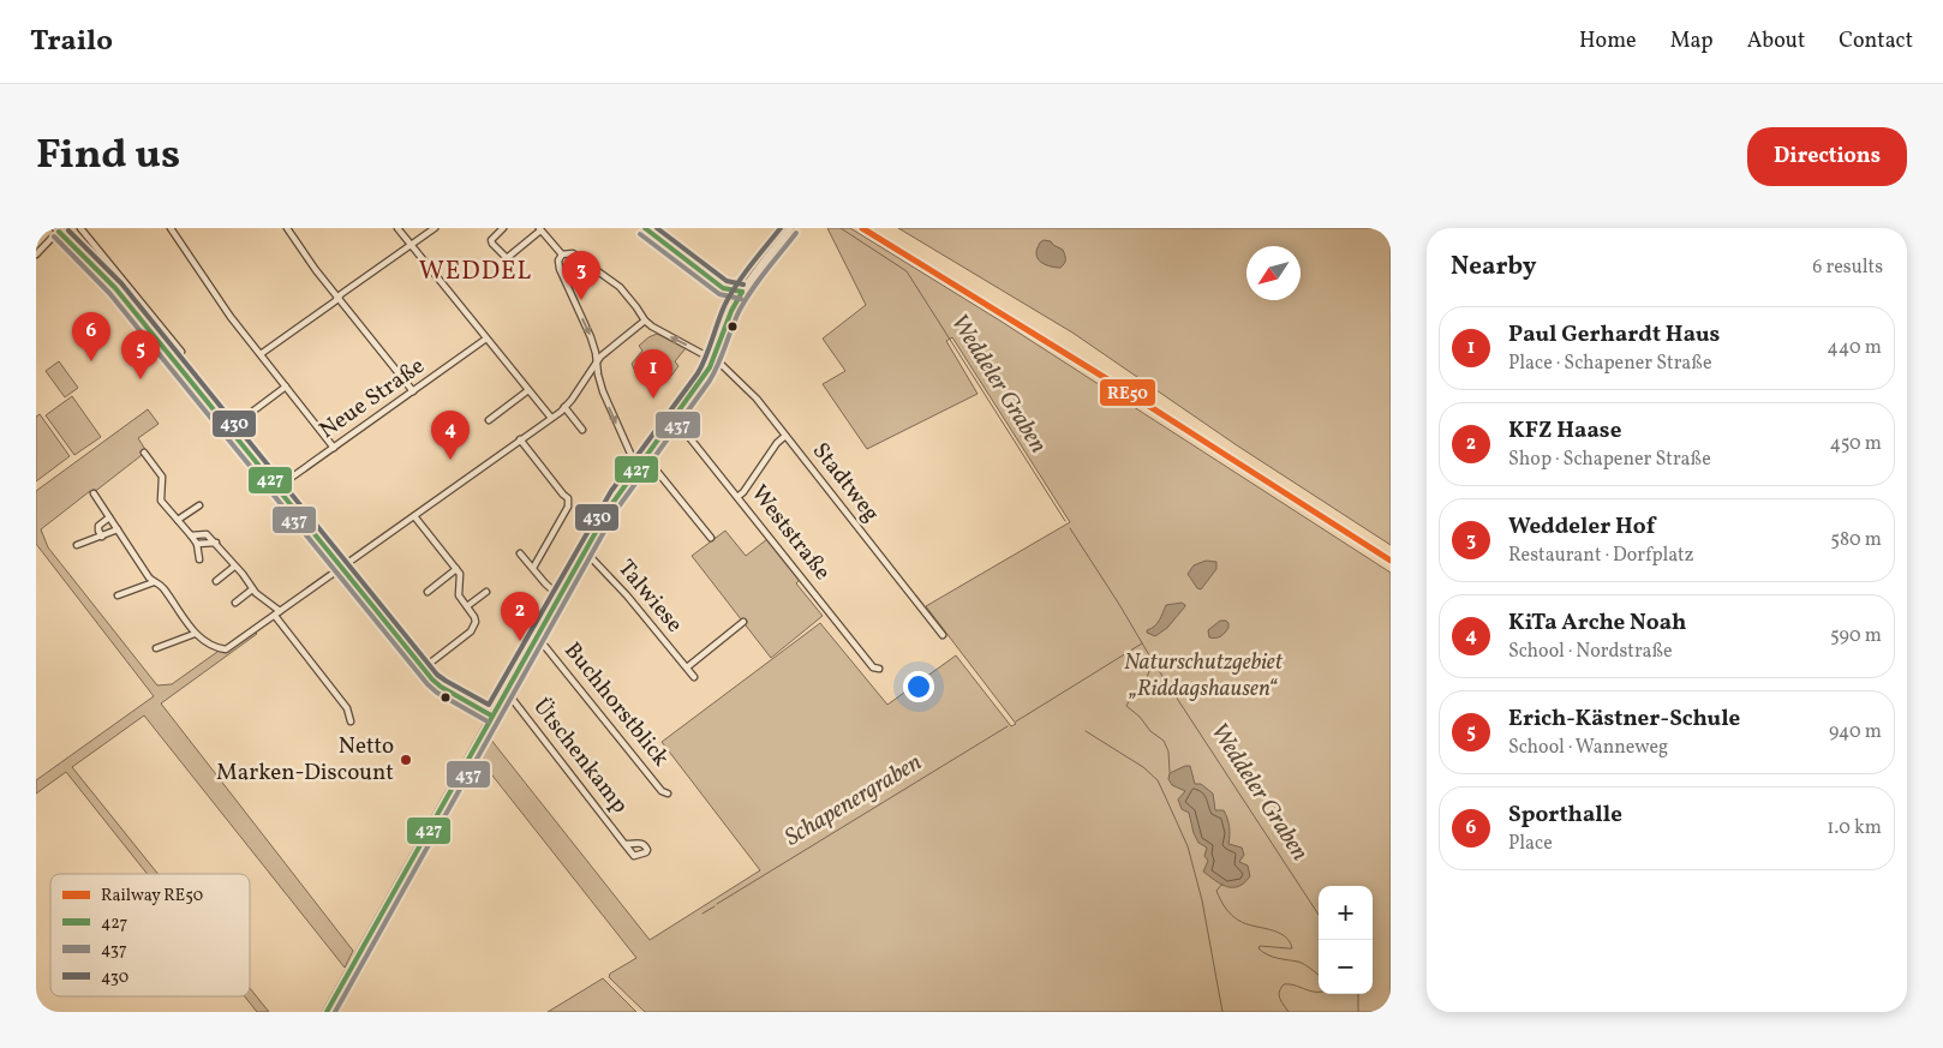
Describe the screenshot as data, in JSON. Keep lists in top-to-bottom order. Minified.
{"streets":{"street":["Neue Straße","Stadtweg","Weststraße","Talwiese","Buchhorstblick","Ütschenkamp"]},"districts":["WEDDEL"],"water":["Weddeler Graben","Schapenergraben"],"parks":["Naturschutzgebiet „Riddagshausen“"],"places":["Netto Marken-Discount"],"lines":["rail line RE50","transit line 427","transit line 430","transit line 437"],"legend":["Railway RE50","427","437","430"],"north":"bottom left","page":{"header":"Trailo","nav":["Home","Map","About","Contact"],"title":"Find us","buttons":"Directions","heading":["Nearby","6 results"],"pins":["3","6","5","1","4","2"],"list":[{"mark":"1","name":"Paul Gerhardt Haus","note":"Place · Schapener Straße","value":"440 m"},{"mark":"2","name":"KFZ Haase","note":"Shop · Schapener Straße","value":"450 m"},{"mark":"3","name":"Weddeler Hof","note":"Restaurant · Dorfplatz","value":"580 m"},{"mark":"4","name":"KiTa Arche Noah","note":"School · Nordstraße","value":"590 m"},{"mark":"5","name":"Erich-Kästner-Schule","note":"School · Wanneweg","value":"940 m"},{"mark":"6","name":"Sporthalle","note":"Place","value":"1.0 km"}],"map_buttons":["+","−"]}}
